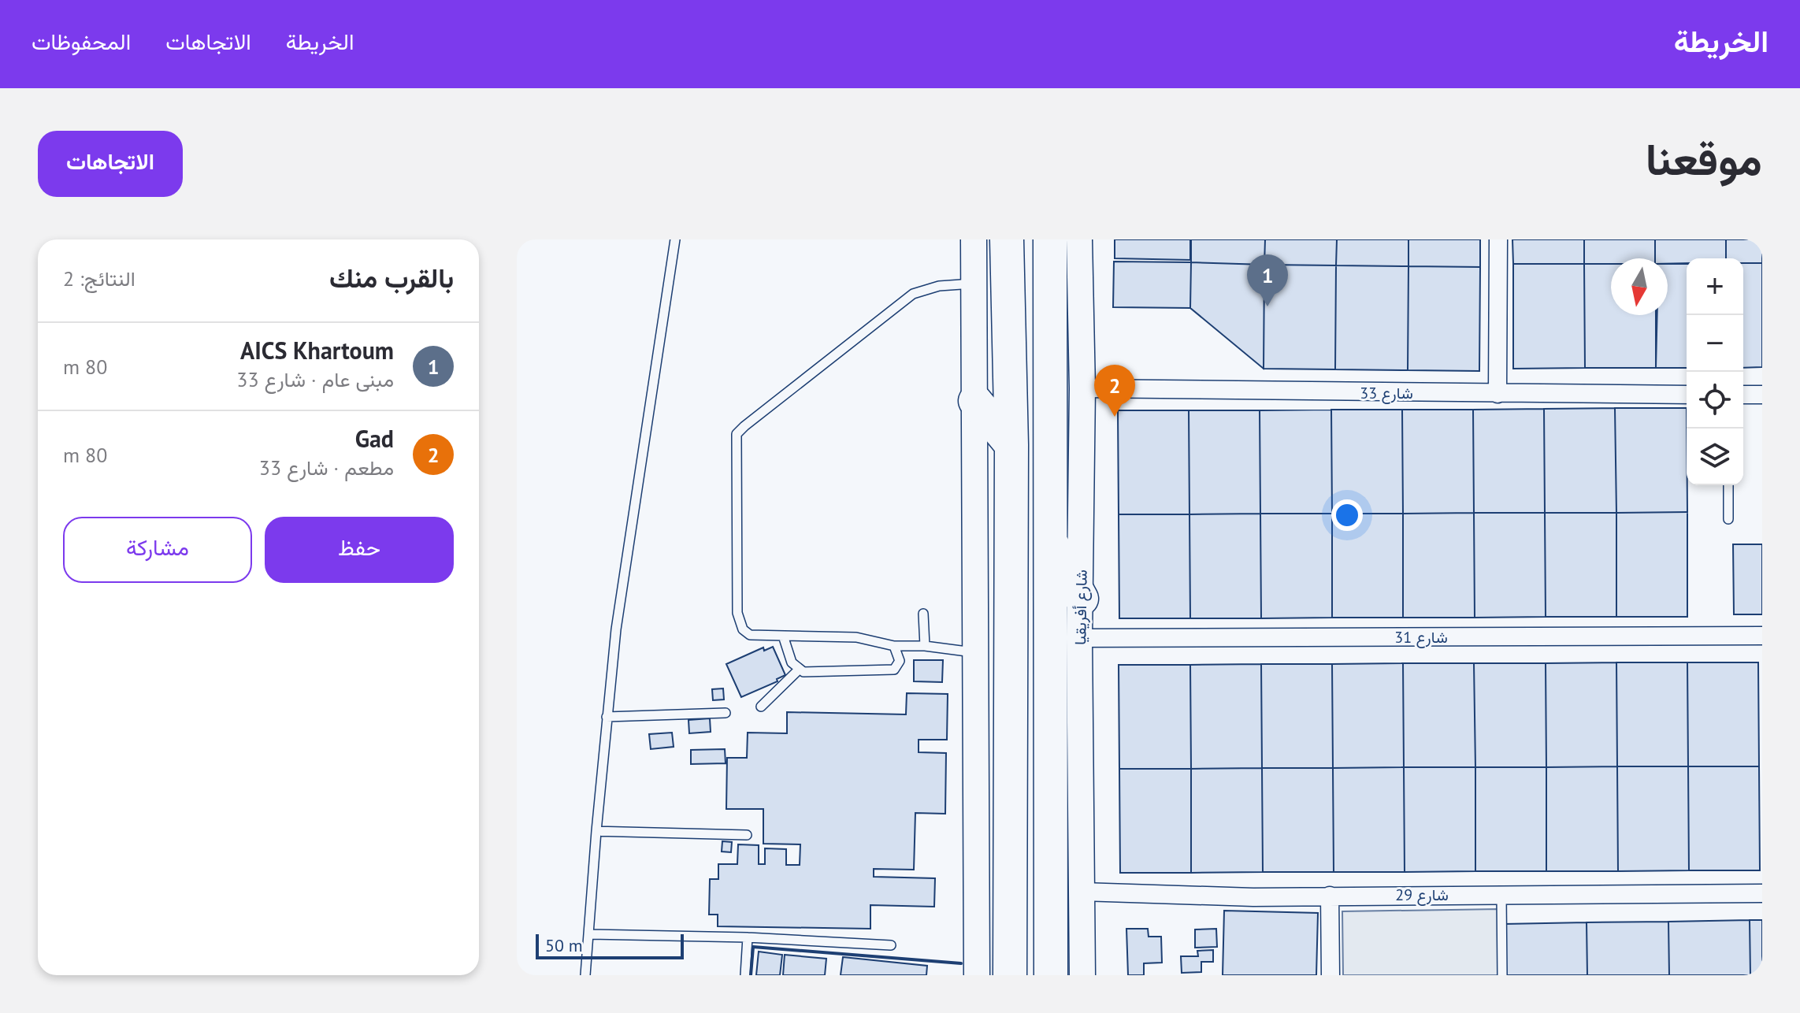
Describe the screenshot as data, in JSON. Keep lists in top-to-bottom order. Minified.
{"streets":{"highway":["شارع أفريقيا"],"street":["شارع 33","شارع 31","شارع 29"]},"crossings":[["شارع 33","شارع أفريقيا"],["شارع أفريقيا","شارع 31"],["شارع أفريقيا","شارع 29"]],"scale_bar":"50 m","north":"bottom","page":{"header":"الخريطة","nav":["الخريطة","الاتجاهات","المحفوظات"],"title":"موقعنا","buttons":["الاتجاهات",["حفظ","مشاركة"]],"heading":["بالقرب منك","النتائج: 2"],"pins":["1","2"],"map_buttons":["+","−"],"list":[{"mark":"1","name":"AICS Khartoum","note":"مبنى عام · شارع 33","value":"80 m"},{"mark":"2","name":"Gad","note":"مطعم · شارع 33","value":"80 m"}],"scale":"50 m"}}
